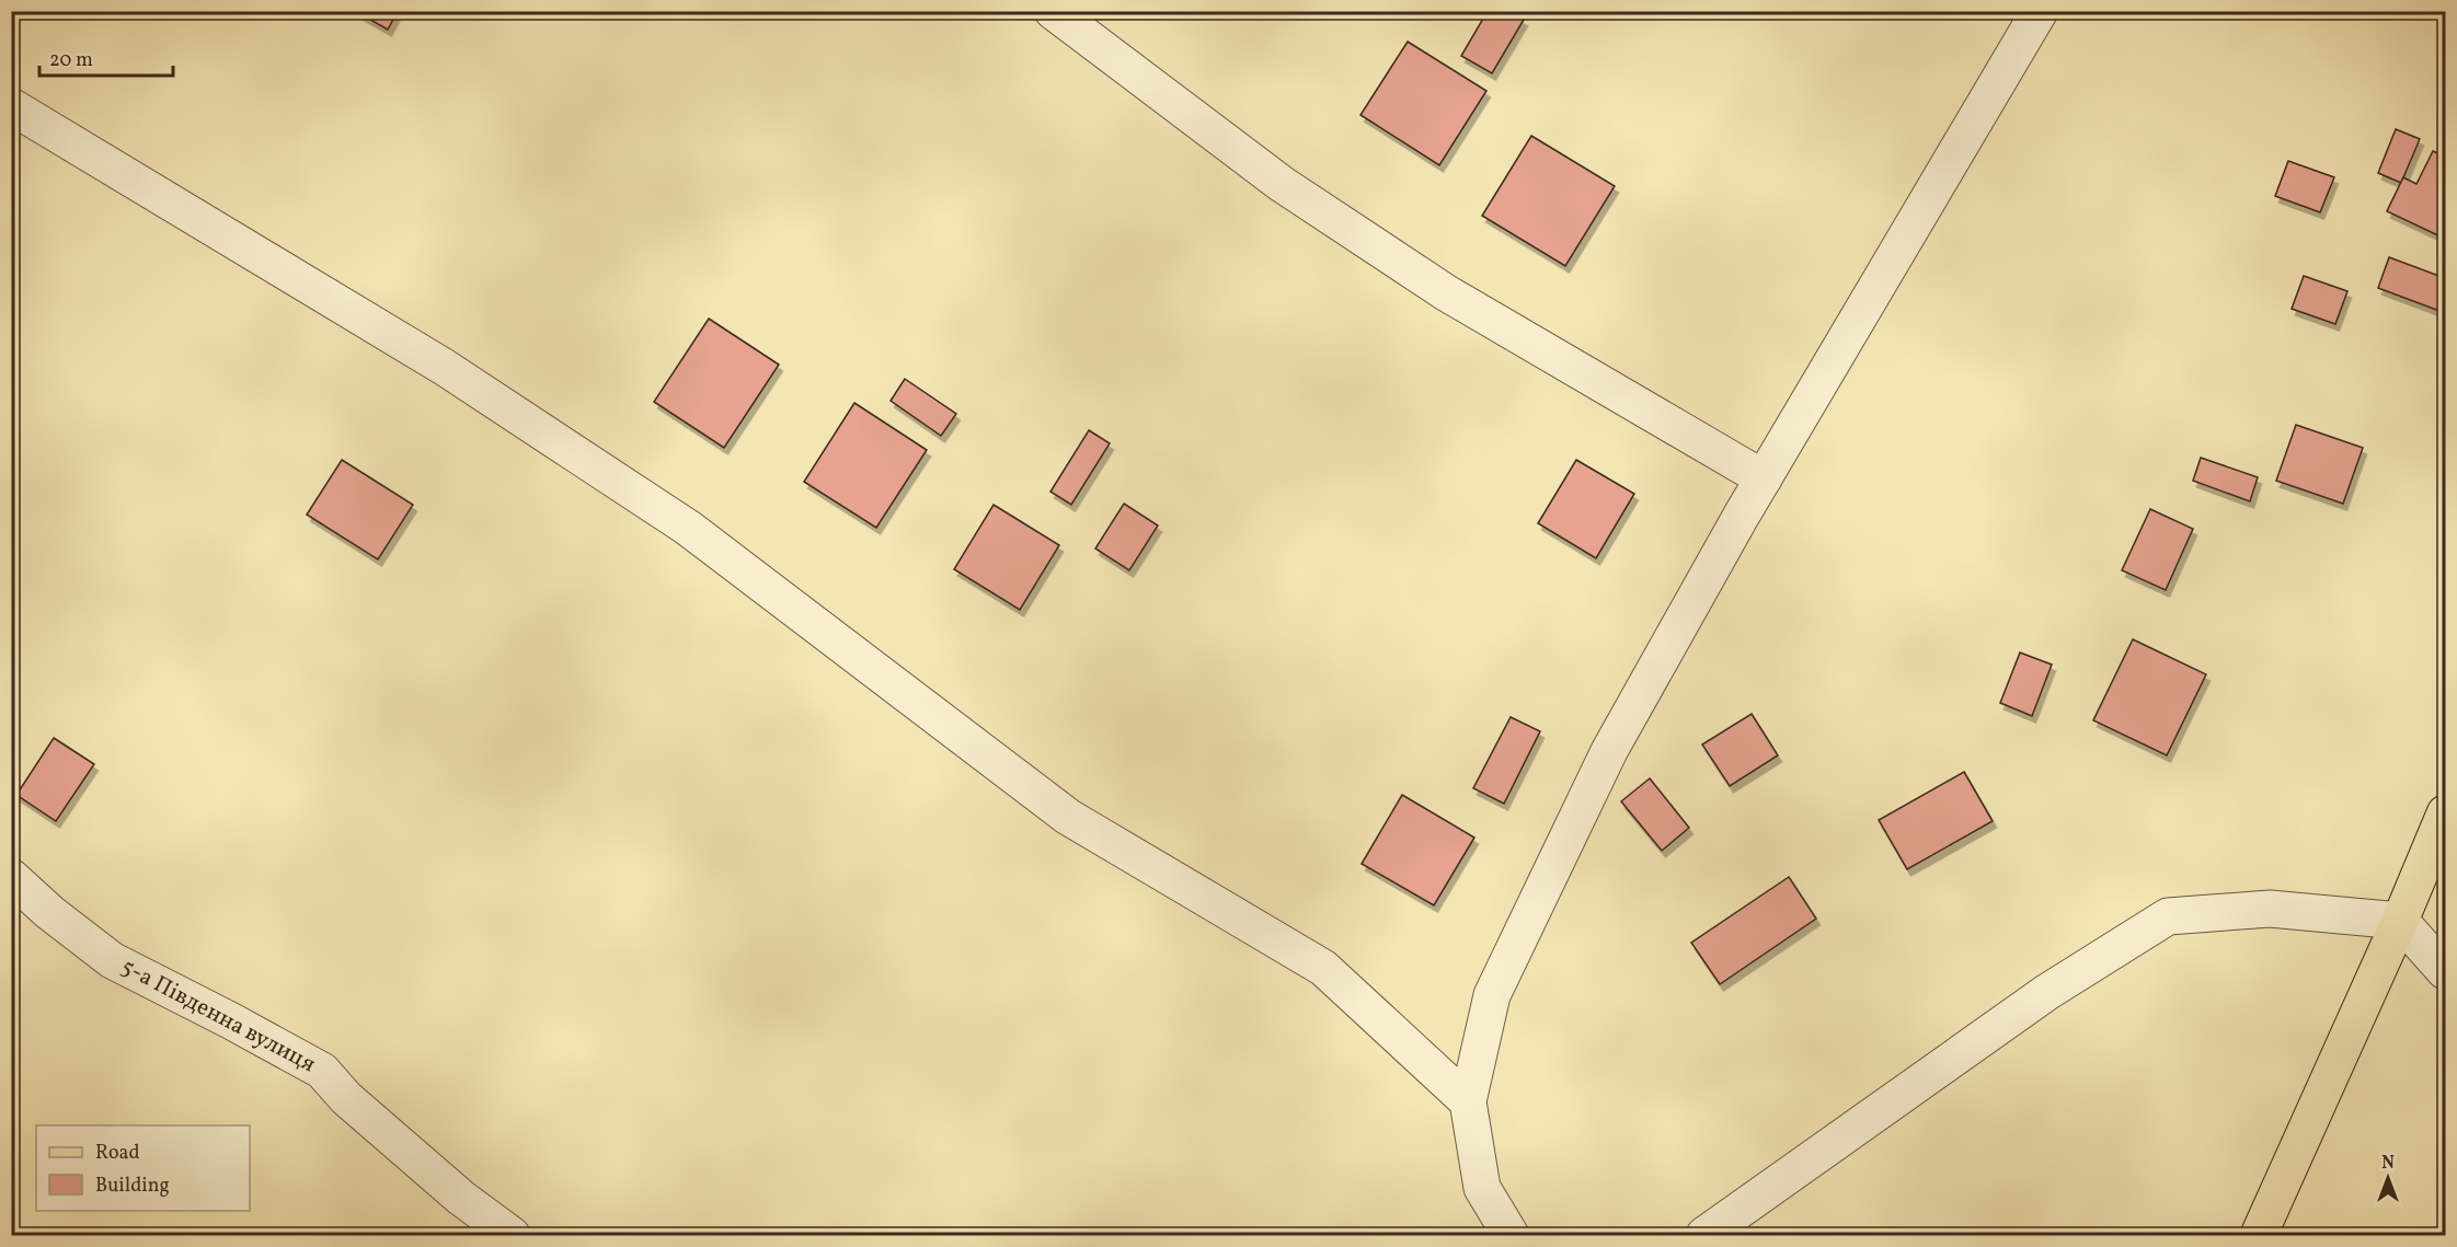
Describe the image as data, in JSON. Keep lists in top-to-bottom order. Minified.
{"streets":{"street":["5-а Південна вулиця"]},"legend":["Road","Building"],"scale_bar":"20 m","north":"top"}
